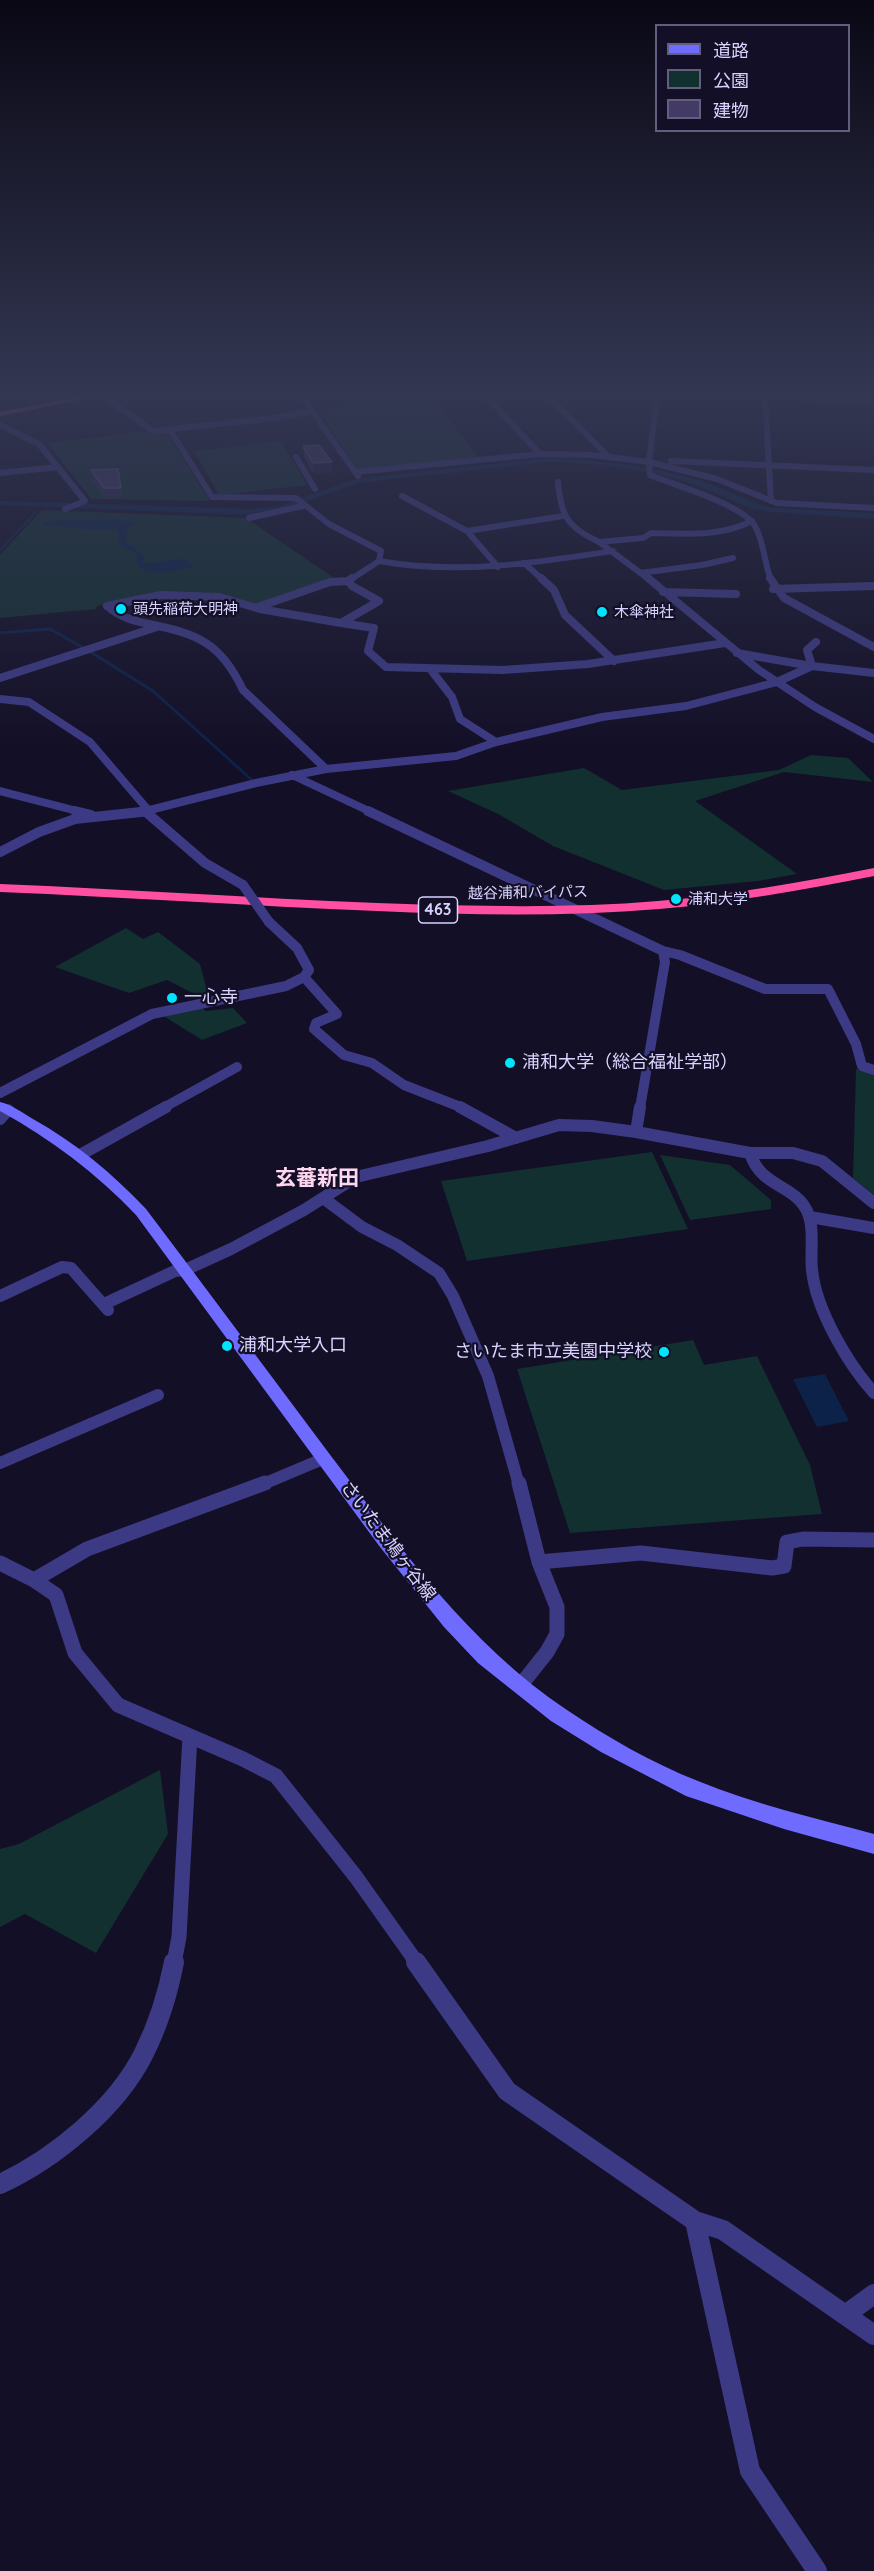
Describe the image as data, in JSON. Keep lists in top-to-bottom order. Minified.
{"streets":{"highway":["越谷浦和バイパス","463"],"main road":["さいたま鳩ヶ谷線"]},"districts":["玄蕃新田"],"places":["頭先稲荷大明神","木傘神社","浦和大学","一心寺","浦和大学（総合福祉学部）","浦和大学入口","さいたま市立美園中学校"],"legend":["道路","公園","建物"]}
